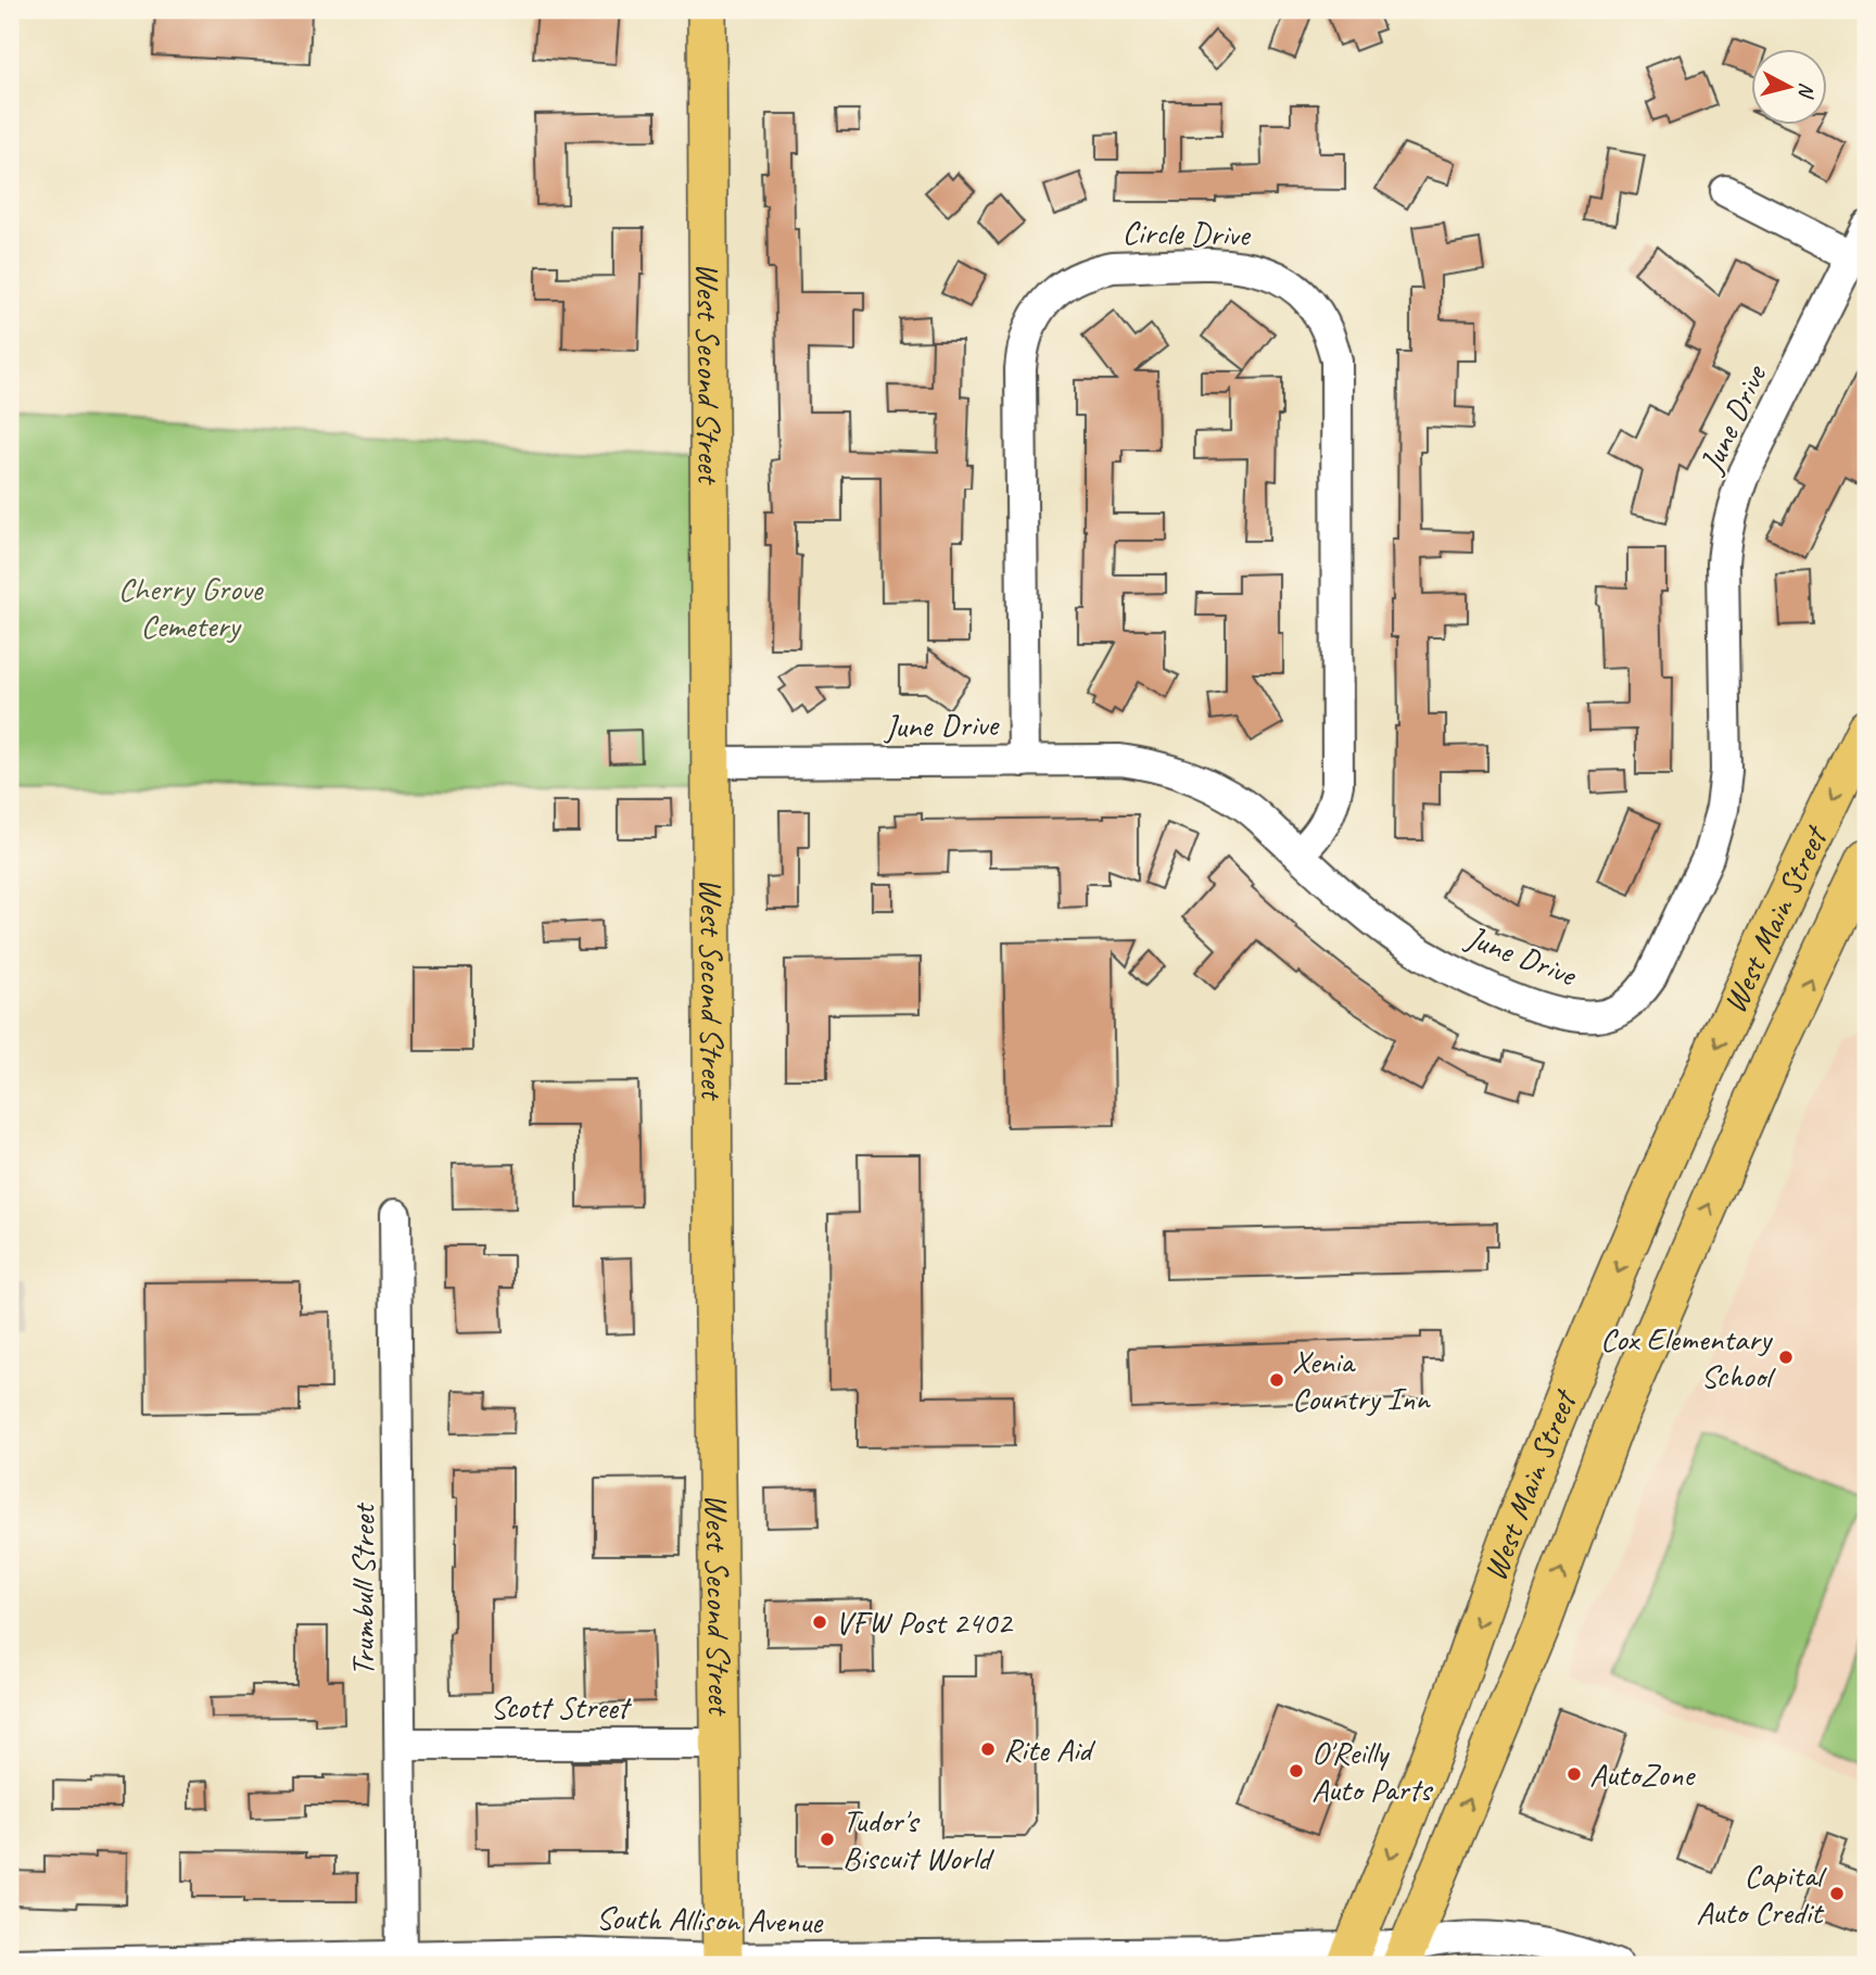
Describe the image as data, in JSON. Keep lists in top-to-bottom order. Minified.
{"streets":{"main road":["West Second Street","West Main Street"],"street":["Circle Drive","June Drive","Trumbull Street","Scott Street","South Allison Avenue"]},"crossings":[["Circle Drive","June Drive"],["West Second Street","June Drive"],["West Second Street","Scott Street"],["West Second Street","South Allison Avenue"],["West Main Street","South Allison Avenue"],["Trumbull Street","Scott Street"],["Trumbull Street","South Allison Avenue"]],"parks":["Cherry Grove Cemetery"],"places":["Cox Elementary School","Xenia Country Inn","VFW Post 2402","Rite Aid","O'Reilly Auto Parts","AutoZone","Tudor's Biscuit World","Capital Auto Credit"],"north":"right"}
